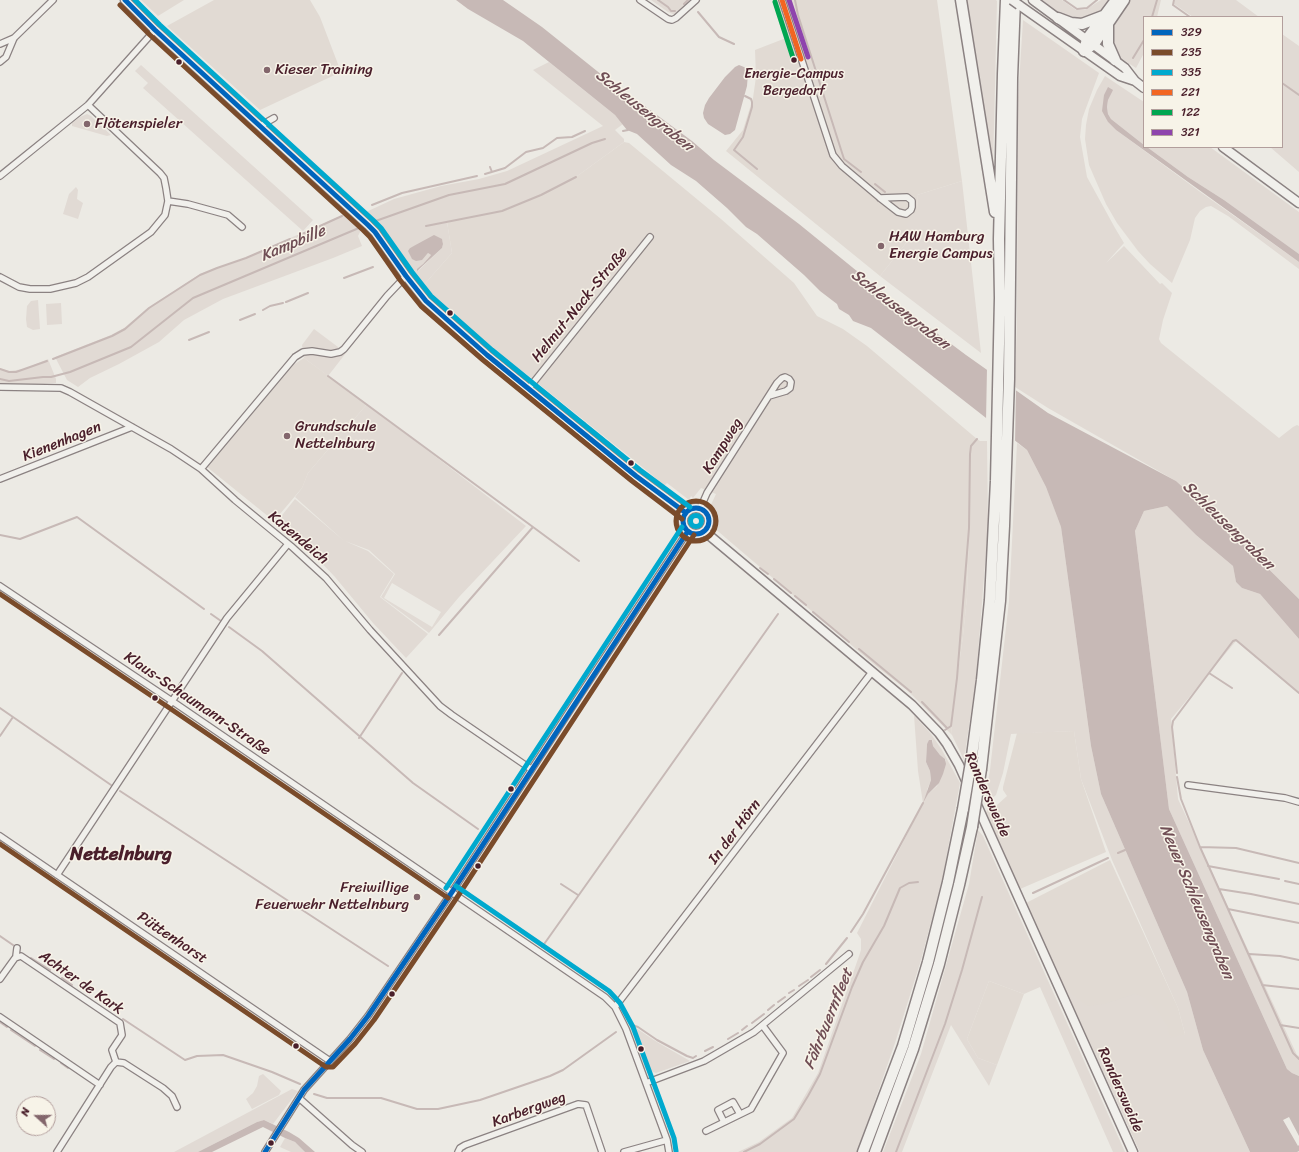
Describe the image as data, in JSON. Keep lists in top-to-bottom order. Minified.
{"streets":{"street":["Helmut-Nack-Straße","Kienenhagen","Kampweg","Katendeich","Klaus-Schaumann-Straße","Randersweide","In der Hörn","Püttenhorst","Achter de Kark","Karbergweg"]},"crossings":[["Kienenhagen","Katendeich"],["Kampweg","Randersweide"],["Klaus-Schaumann-Straße","In der Hörn"],["Randersweide","In der Hörn"]],"districts":["Nettelnburg"],"water":["Schleusengraben","Kampbille","Neuer Schleusengraben","Fährbuernfleet"],"places":["Energie-Campus Bergedorf","Kieser Training","Flötenspieler","HAW Hamburg Energie Campus","Grundschule Nettelnburg","Freiwillige Feuerwehr Nettelnburg"],"lines":["transit line 329","transit line 335","transit line 221","transit line 321","transit line 122","transit line 235"],"legend":["329","235","335","221","122","321"],"north":"left"}
